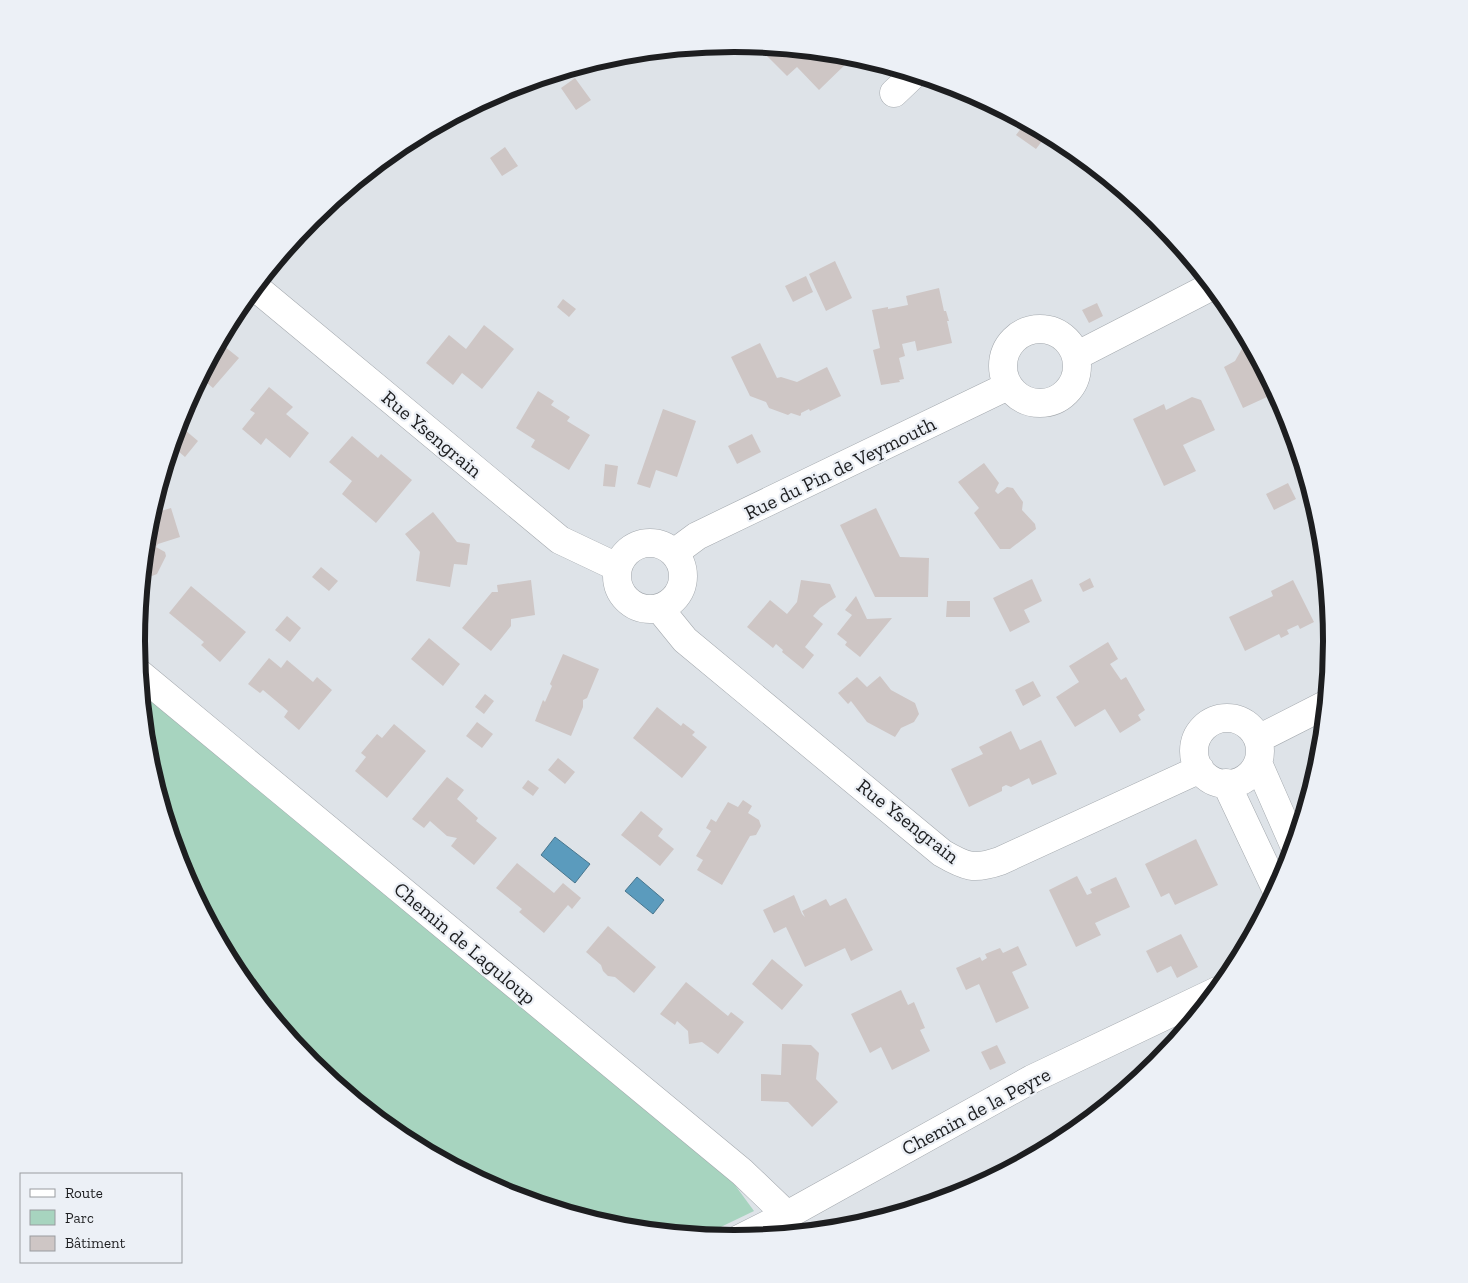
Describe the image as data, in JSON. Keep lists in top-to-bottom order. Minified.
{"streets":{"street":["Rue Ysengrain","Rue du Pin de Veymouth","Chemin de Laguloup","Chemin de la Peyre"]},"crossings":[["Rue Ysengrain","Rue du Pin de Veymouth"],["Chemin de Laguloup","Chemin de la Peyre"]],"legend":["Route","Parc","Bâtiment"]}
